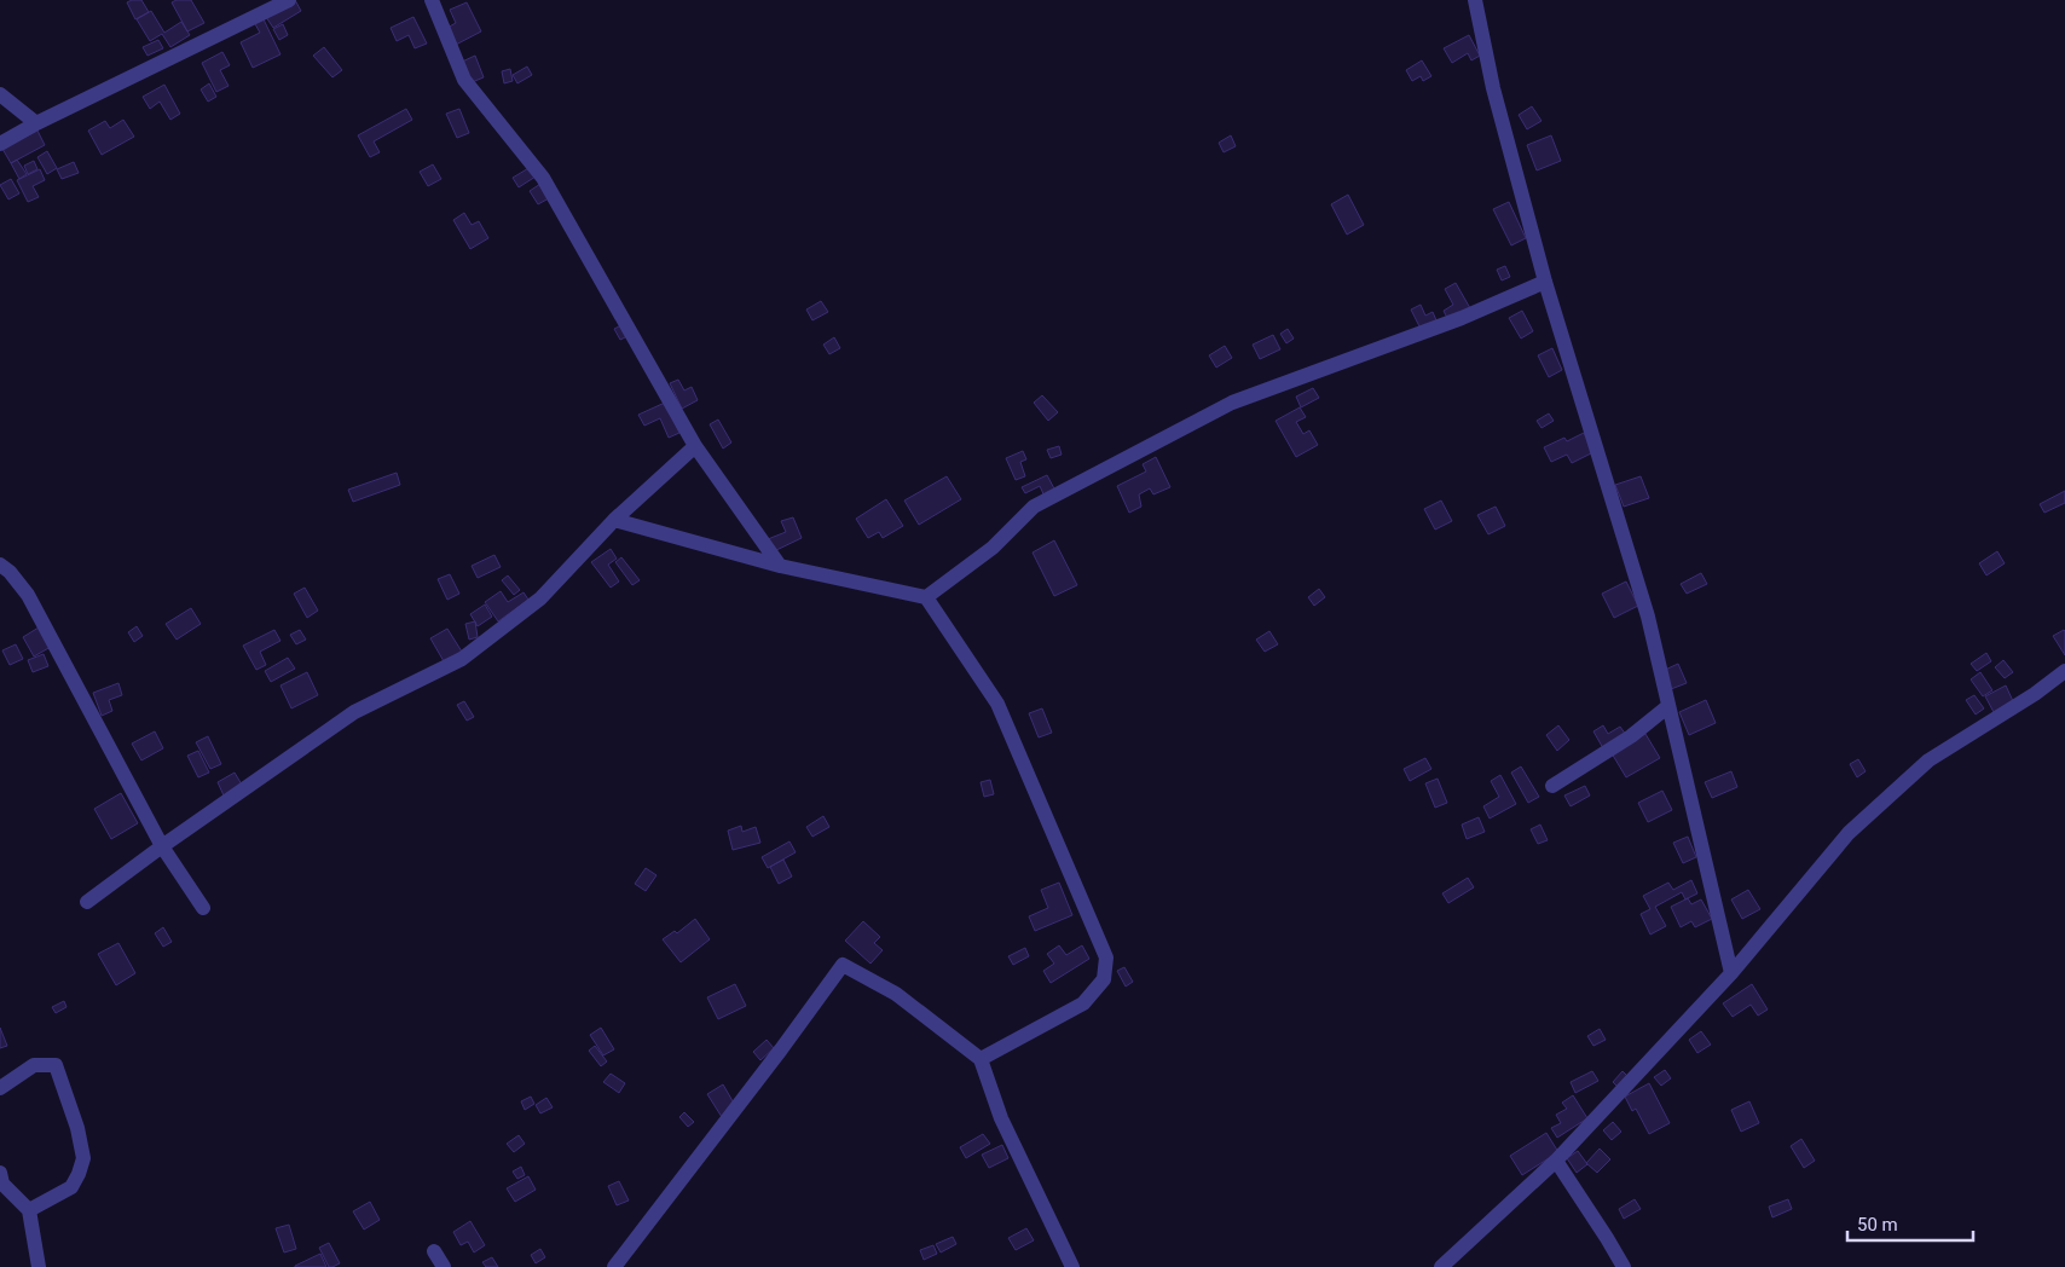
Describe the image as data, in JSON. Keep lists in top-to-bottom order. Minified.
{"scale_bar":"50 m"}
